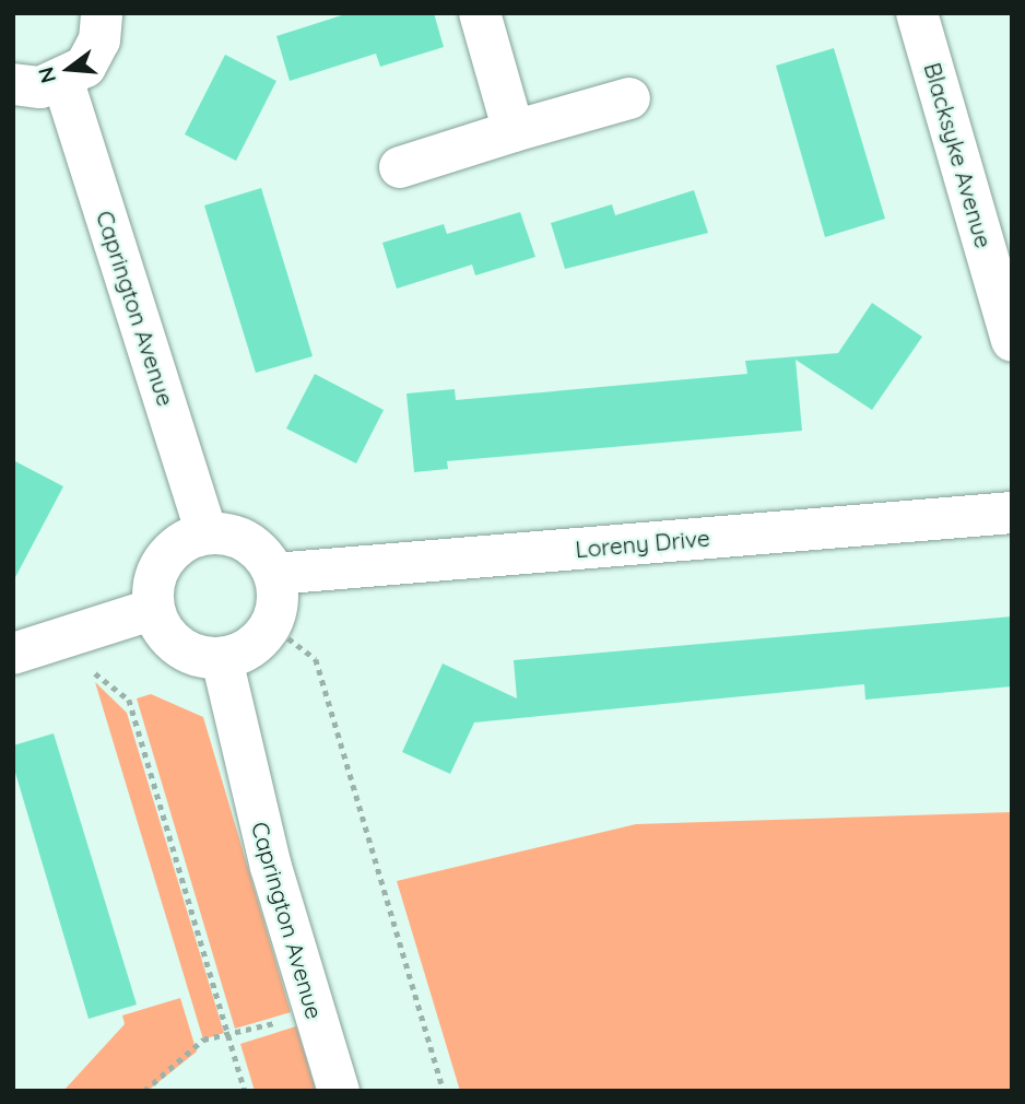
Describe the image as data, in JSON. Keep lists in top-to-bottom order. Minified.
{"streets":{"street":["Blacksyke Avenue","Caprington Avenue","Loreny Drive"]},"crossings":[["Caprington Avenue","Loreny Drive"]],"north":"left"}
